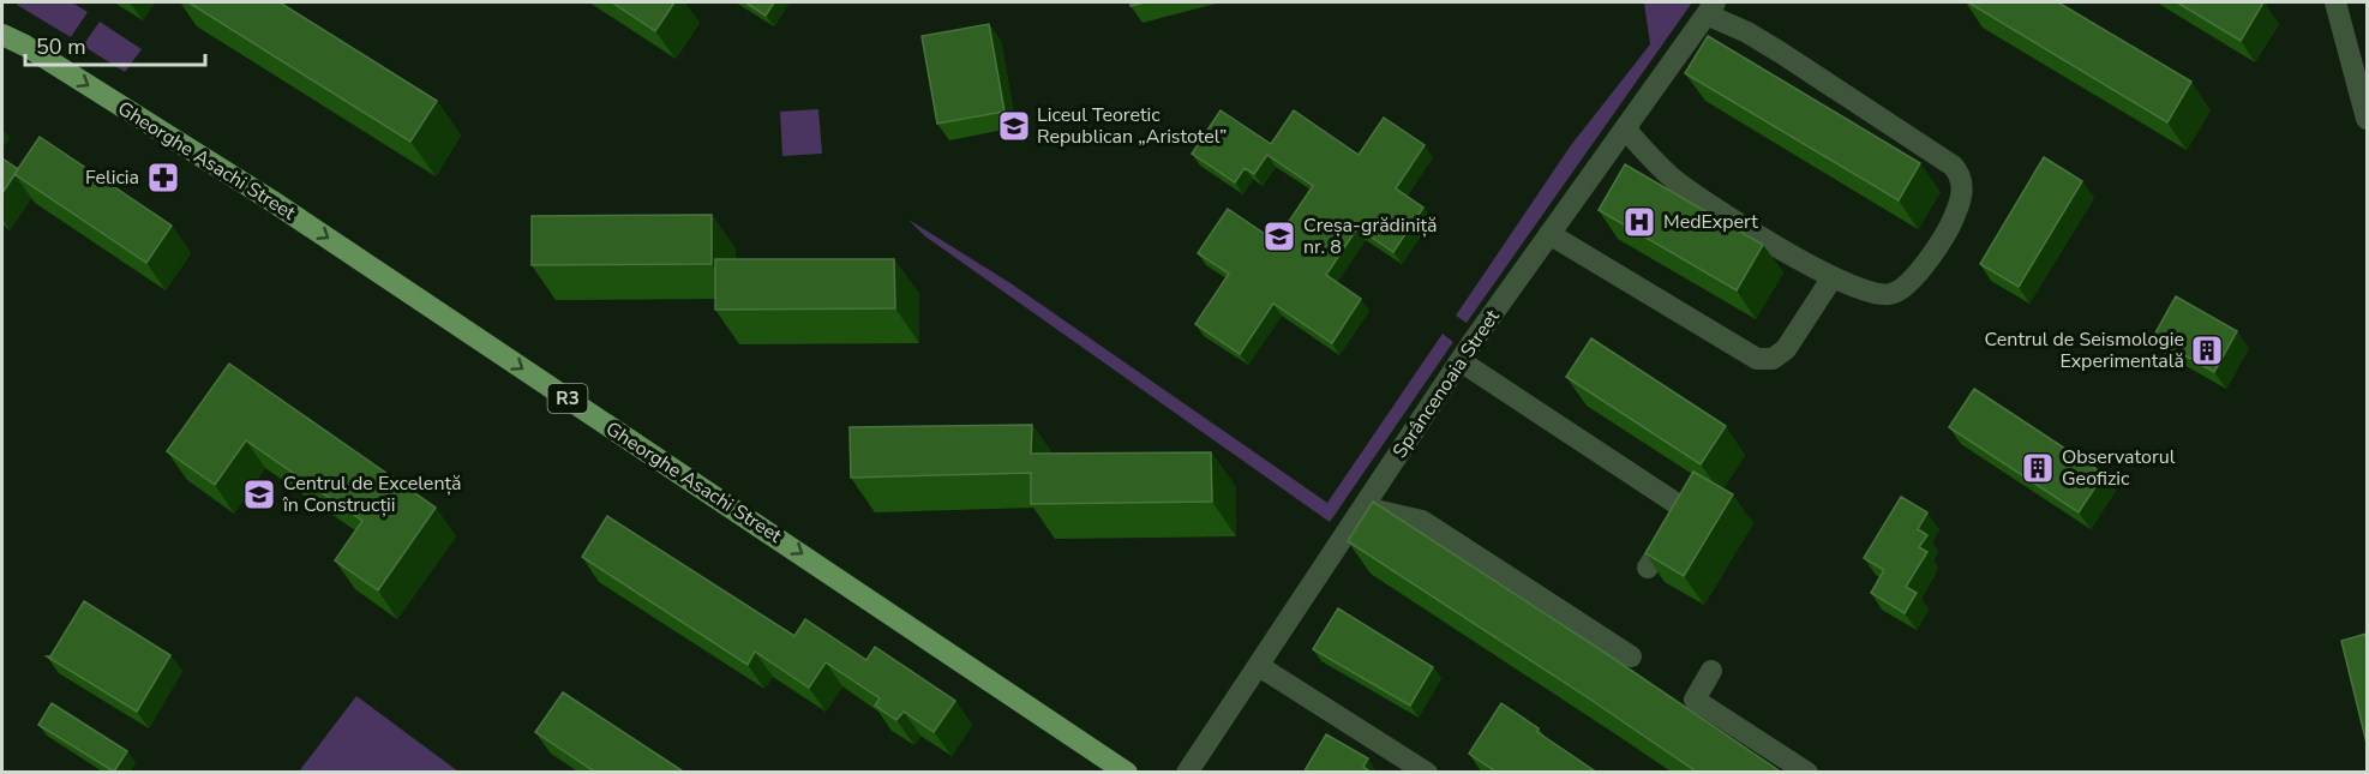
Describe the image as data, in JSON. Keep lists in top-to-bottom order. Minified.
{"streets":{"main road":["Gheorghe Asachi Street","R3"],"street":["Sprâncenoaia Street"]},"one_way":["Gheorghe Asachi Street"],"places":{"school or university":["Liceul Teoretic Republican „Aristotel”","Creșa-grădiniță nr. 8","Centrul de Excelență în Construcții"],"pharmacy":["Felicia"],"hospital":["MedExpert"],"building":["Centrul de Seismologie Experimentală","Observatorul Geofizic"]},"scale_bar":"50 m"}
